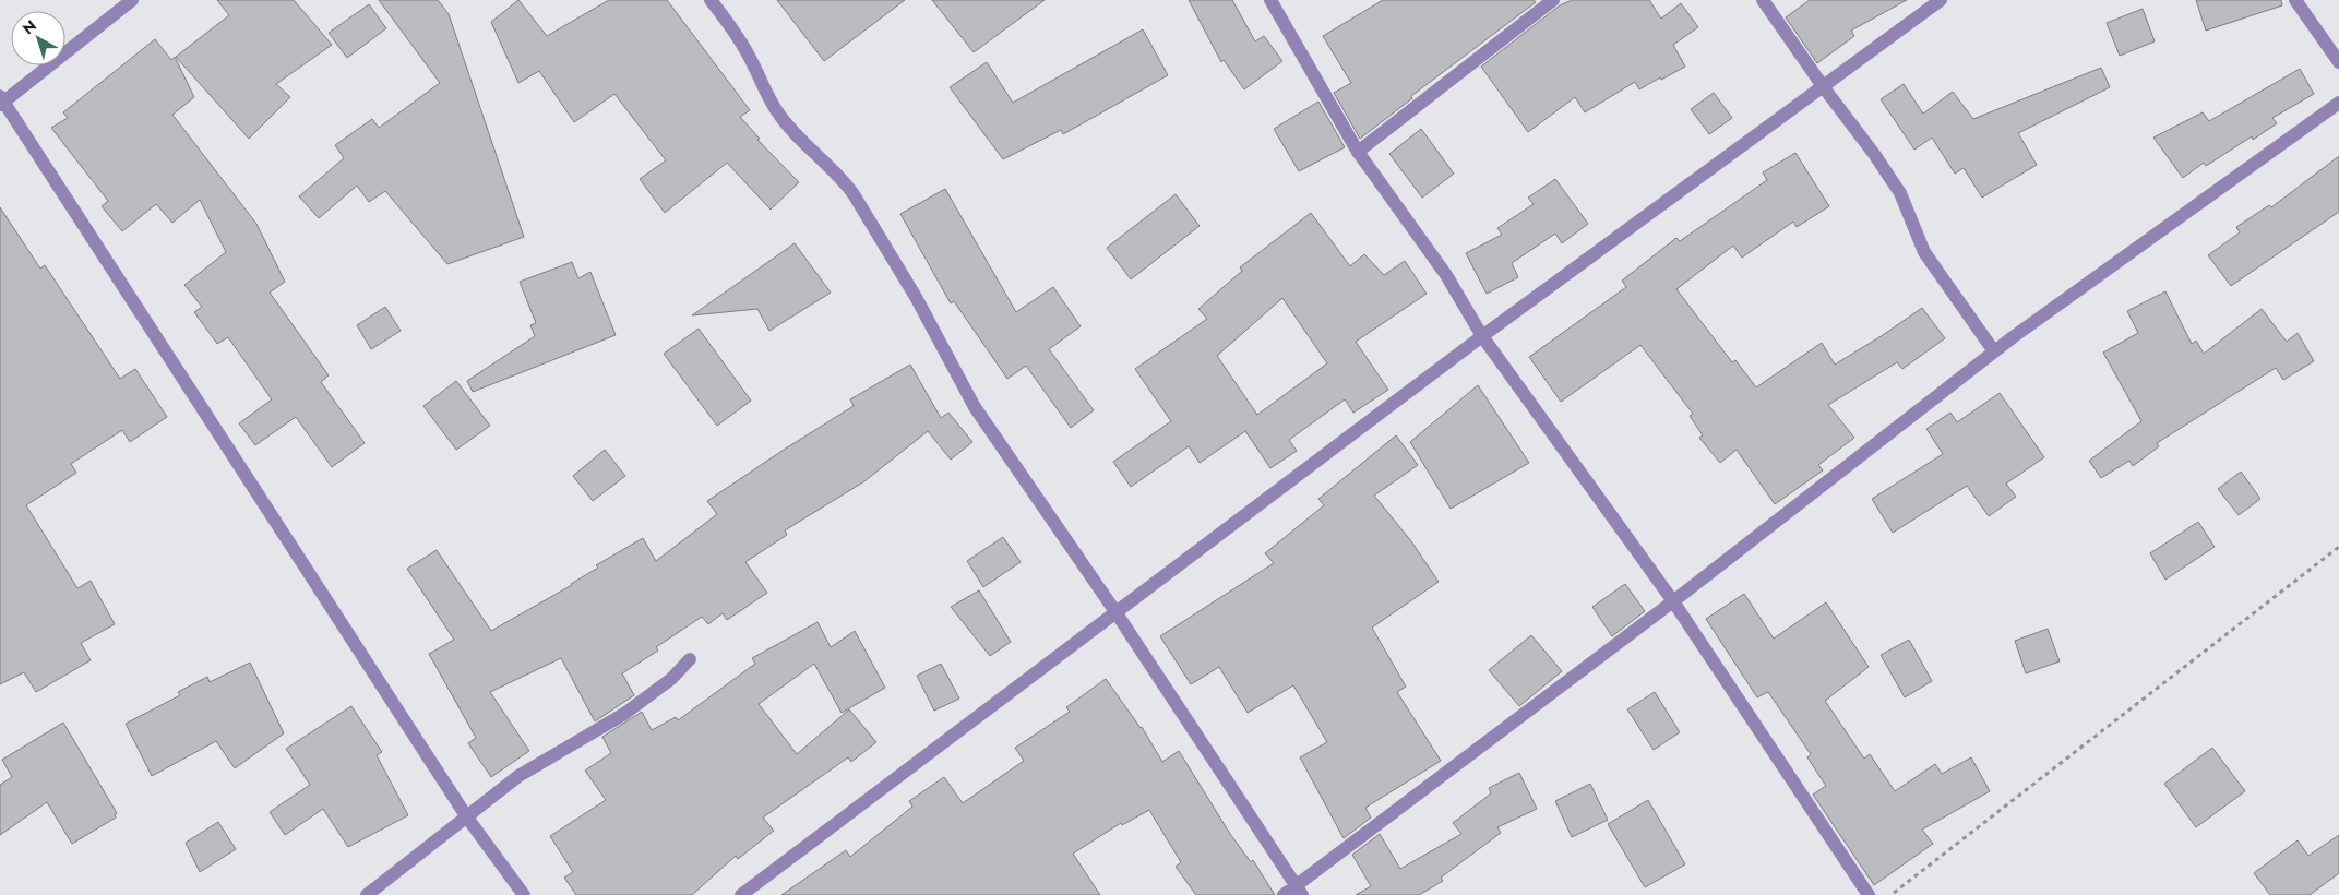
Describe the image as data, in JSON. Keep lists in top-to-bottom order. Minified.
{"north":"top left"}
